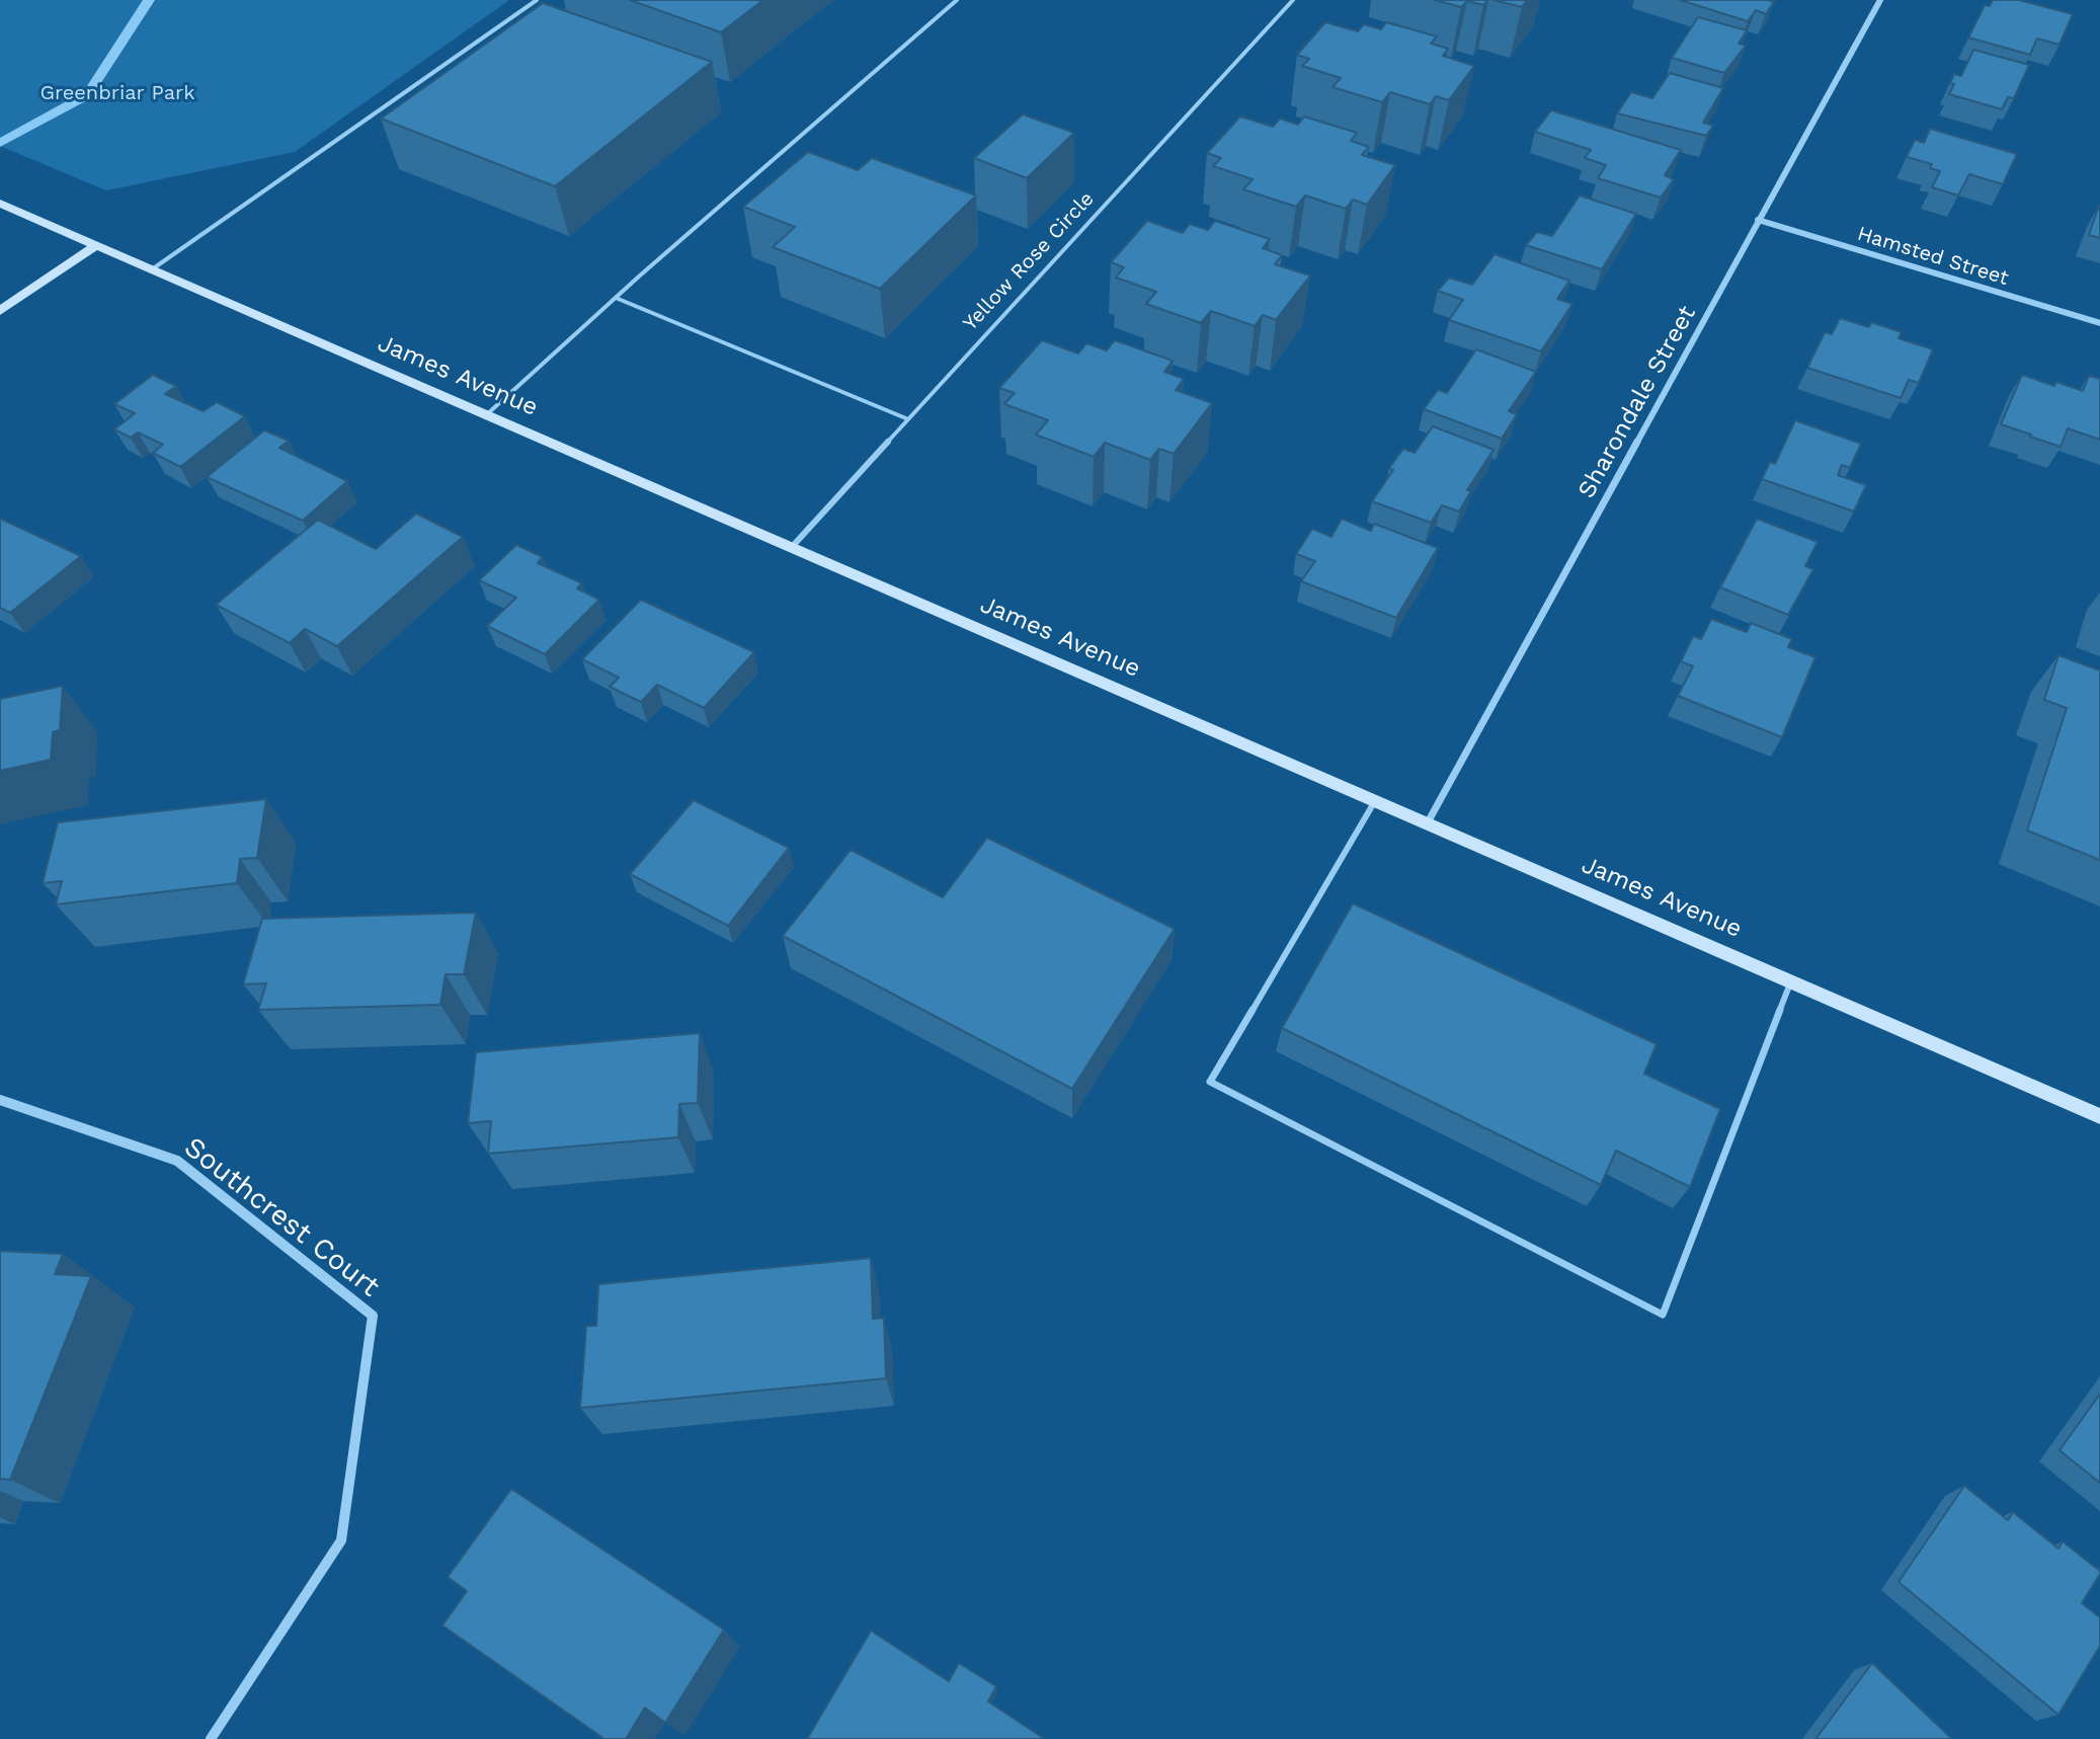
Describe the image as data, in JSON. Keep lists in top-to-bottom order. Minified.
{"streets":{"main road":["James Avenue"],"street":["Hamsted Street","Sharondale Street","Southcrest Court"],"lane":["Yellow Rose Circle"]},"crossings":[["Hamsted Street","Sharondale Street"],["Yellow Rose Circle","James Avenue"],["James Avenue","Sharondale Street"]],"parks":["Greenbriar Park"]}
